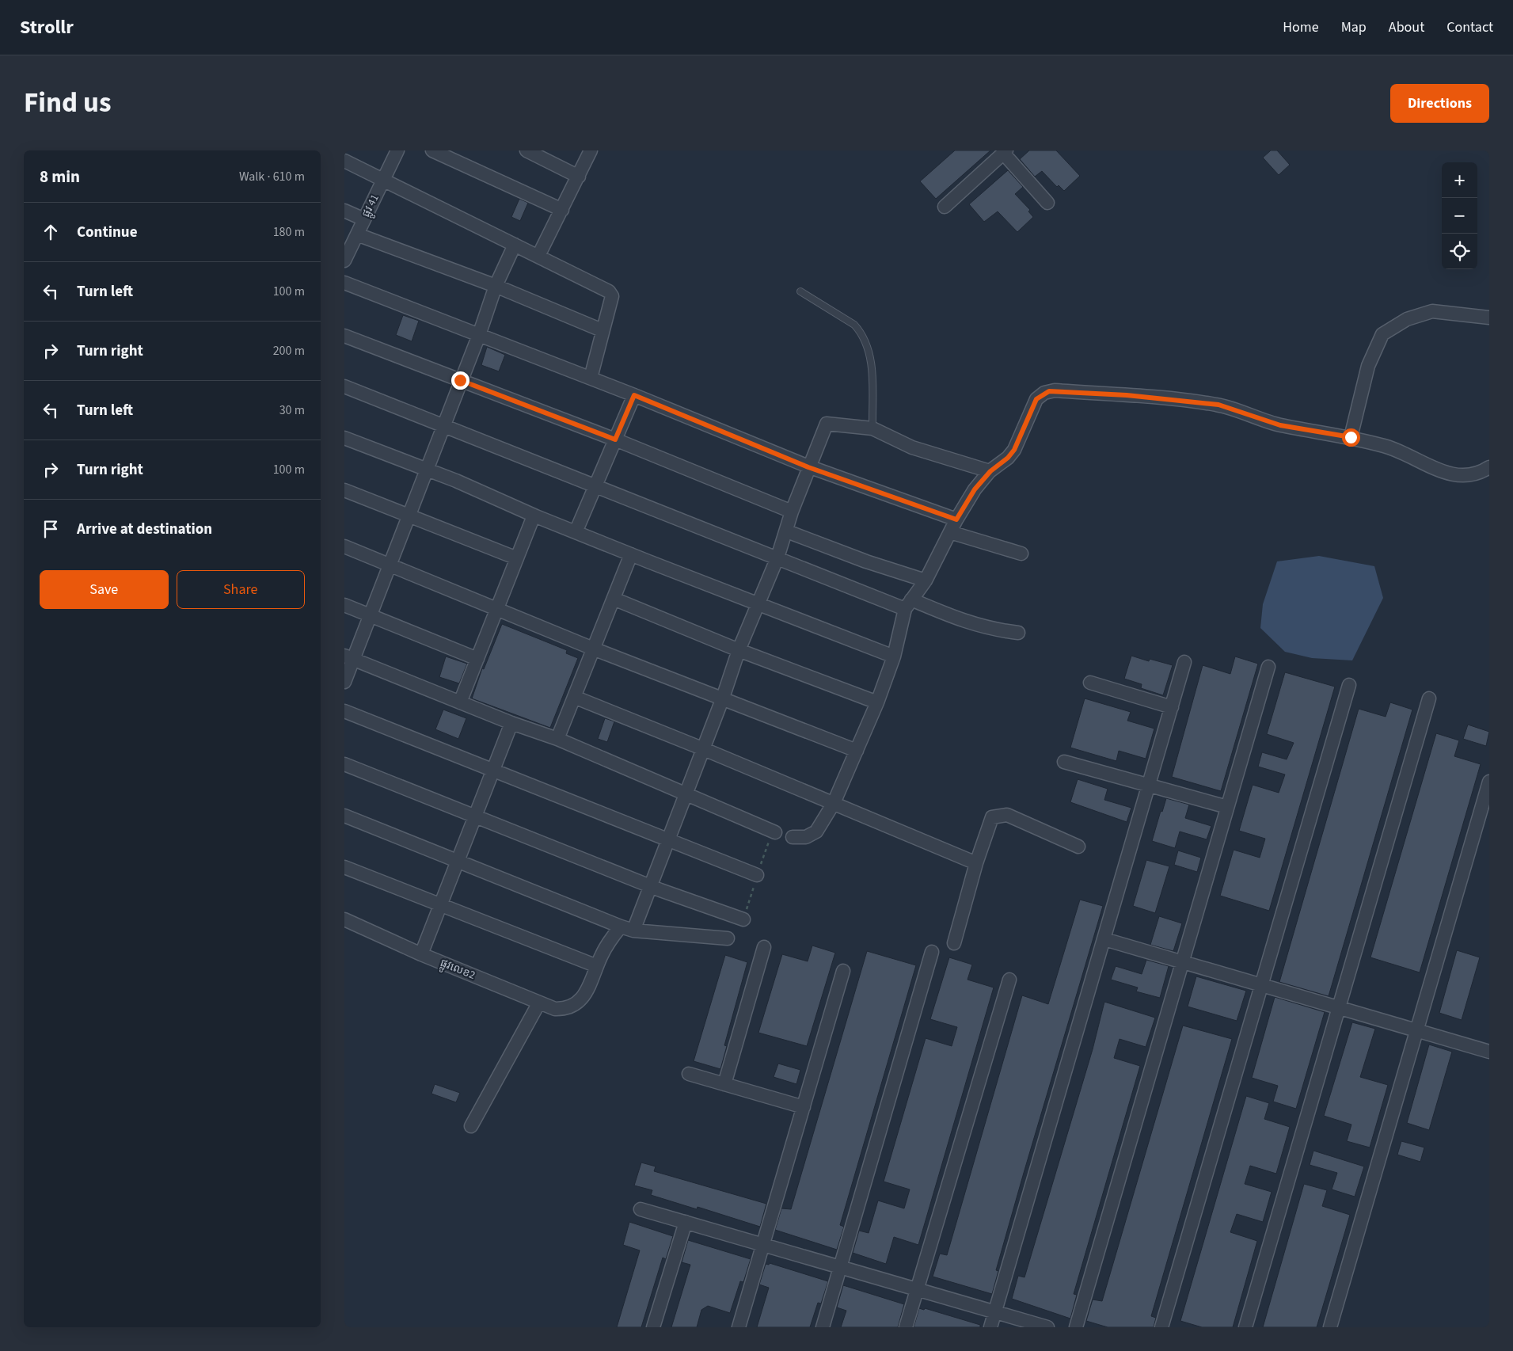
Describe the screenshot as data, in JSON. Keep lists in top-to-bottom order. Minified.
{"streets":{"street":["ផ្លូវ 41","ផ្លូវលេខ2"]},"page":{"header":"Strollr","nav":["Home","Map","About","Contact"],"title":"Find us","buttons":["Directions",["Save","Share"]],"heading":["8 min","Walk · 610 m"],"map_buttons":["+","−"],"list":[["Continue","180 m"],["Turn left","100 m"],["Turn right","200 m"],["Turn left","30 m"],["Turn right","100 m"],"Arrive at destination"]}}
